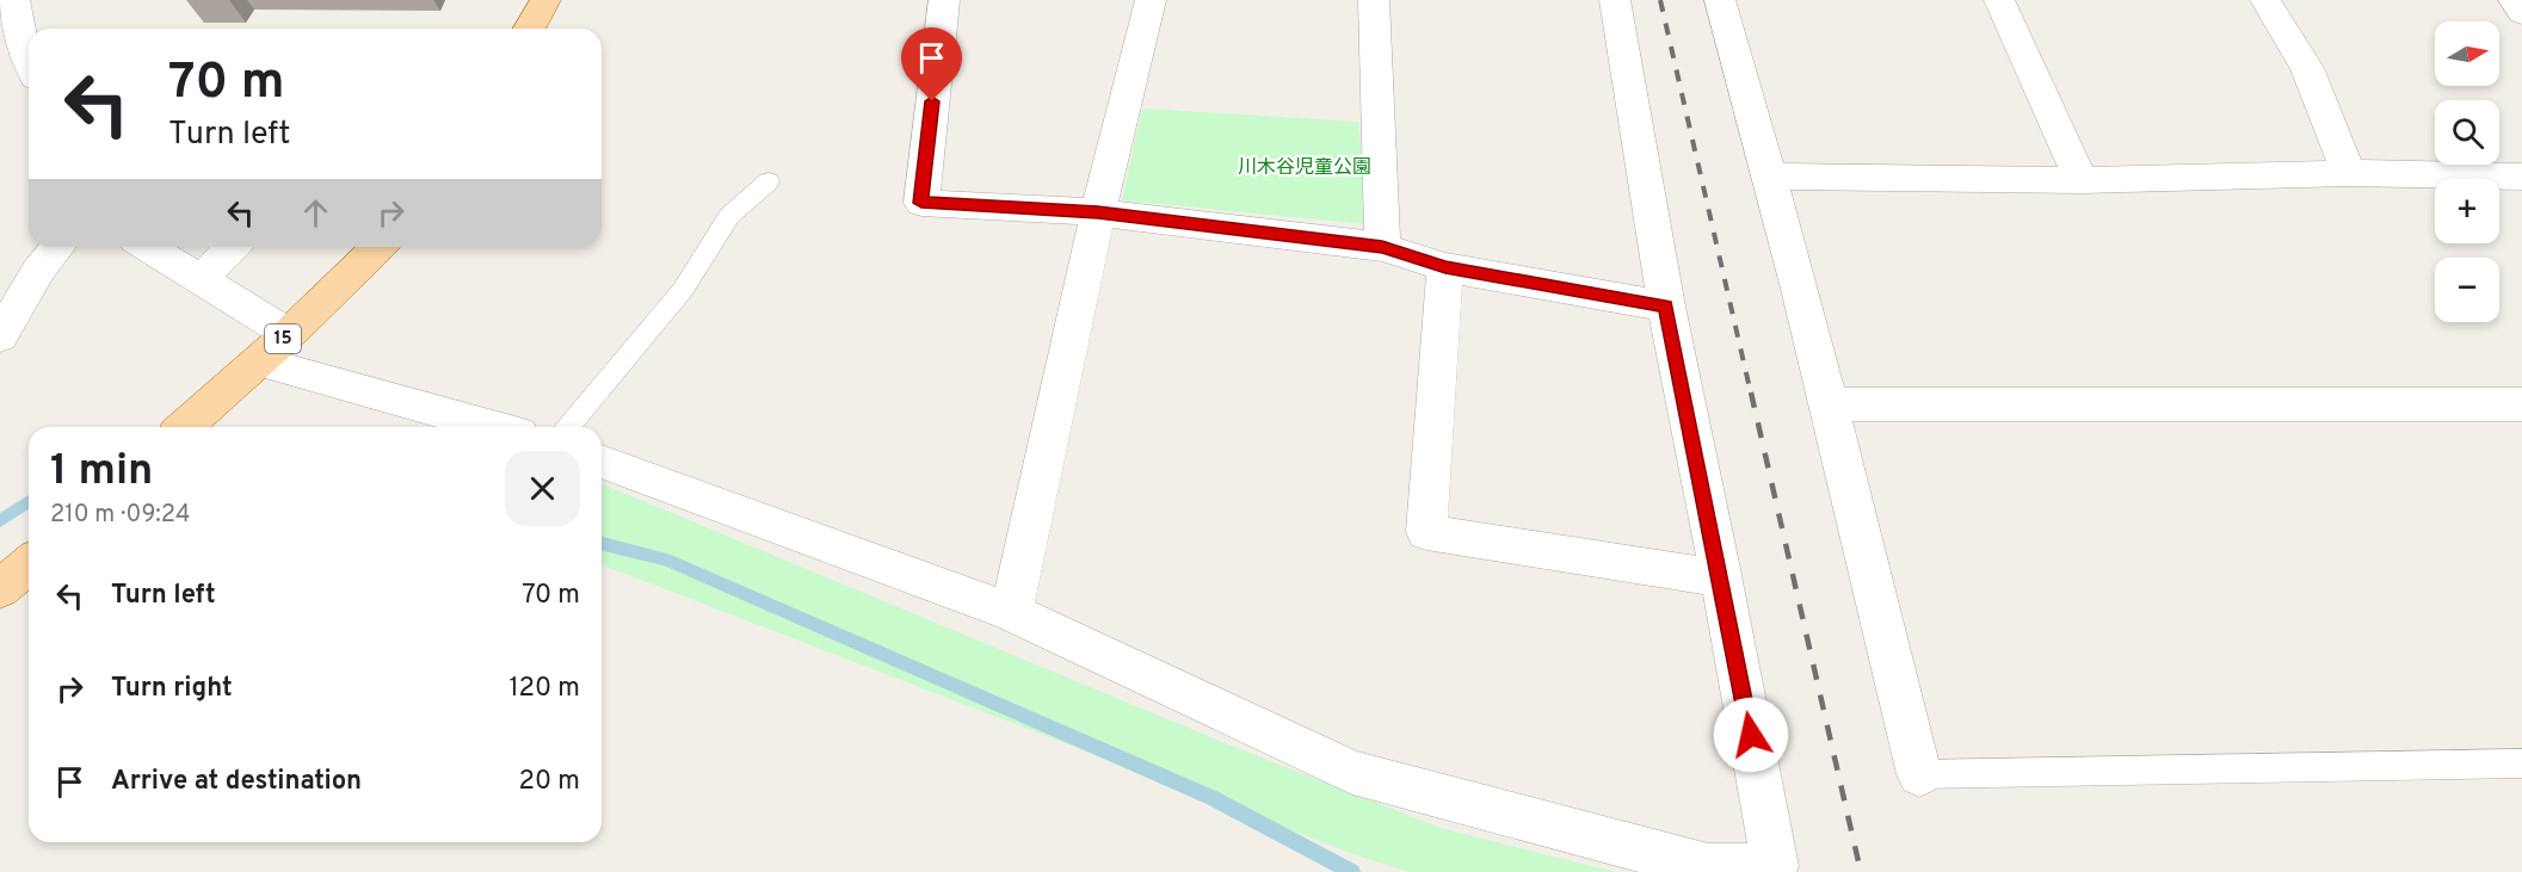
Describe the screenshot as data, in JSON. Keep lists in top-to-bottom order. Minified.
{"streets":{"main road":["15"]},"parks":["川木谷児童公園"],"north":"right","page":{"map_buttons":["+","−"],"turn":["70 m","Turn left"],"heading":["1 min","210 m · 09:24"],"list":[{"name":"Turn left","value":"70 m"},{"name":"Turn right","value":"120 m"},{"name":"Arrive at destination","value":"20 m"}]}}
